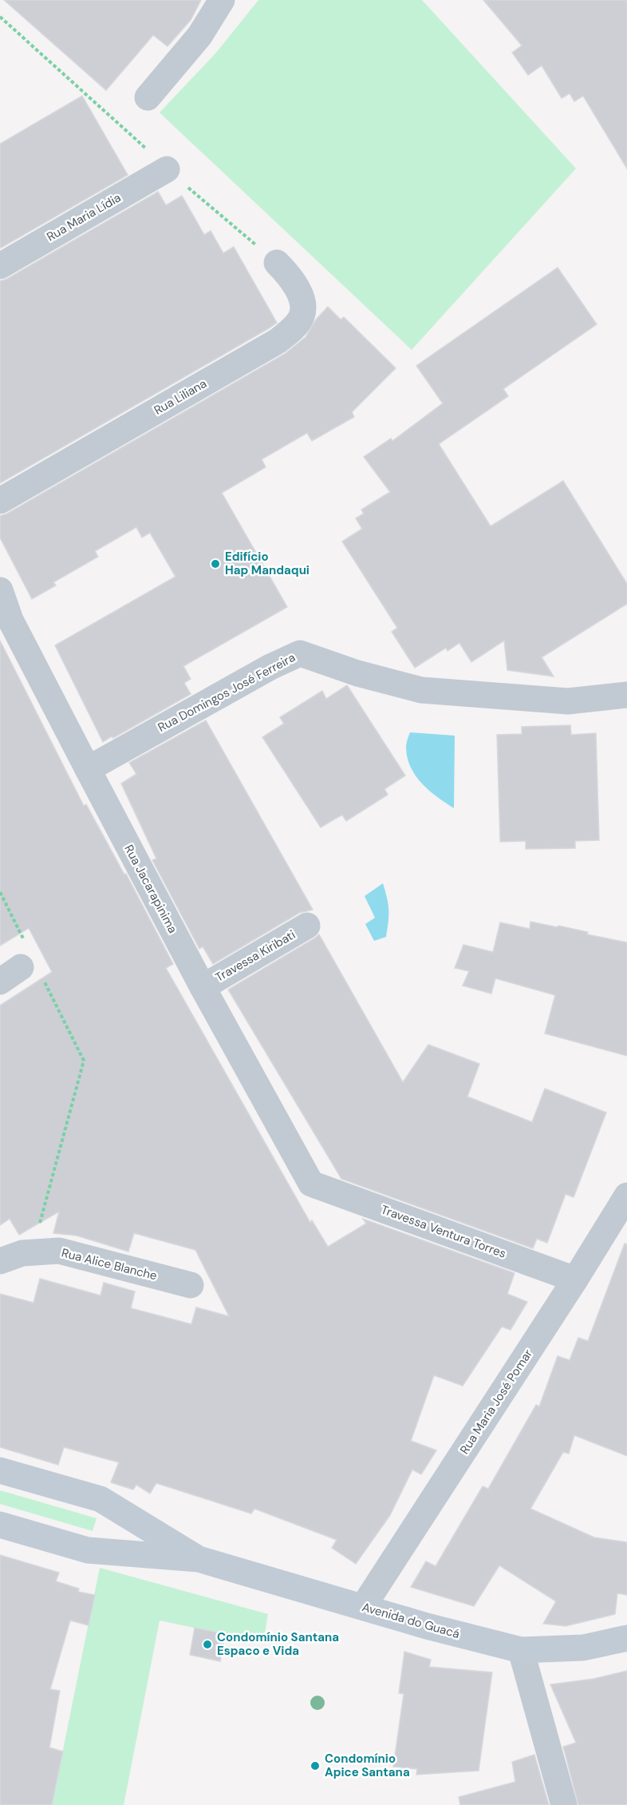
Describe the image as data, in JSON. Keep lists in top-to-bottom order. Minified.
{"streets":{"street":["Rua Maria Lídia","Rua Liliana","Rua Domingos José Ferreira","Rua Jacarapinima","Travessa Kiribati","Travessa Ventura Torres","Rua Alice Blanche","Rua Maria José Pomar","Avenida do Guacá"]},"crossings":[["Rua Domingos José Ferreira","Rua Jacarapinima"],["Rua Jacarapinima","Travessa Kiribati"],["Rua Jacarapinima","Travessa Ventura Torres"],["Travessa Ventura Torres","Rua Maria José Pomar"],["Rua Maria José Pomar","Avenida do Guacá"]],"places":["Edifício Hap Mandaqui","Condomínio Santana Espaco e Vida","Condomínio Apice Santana"]}
